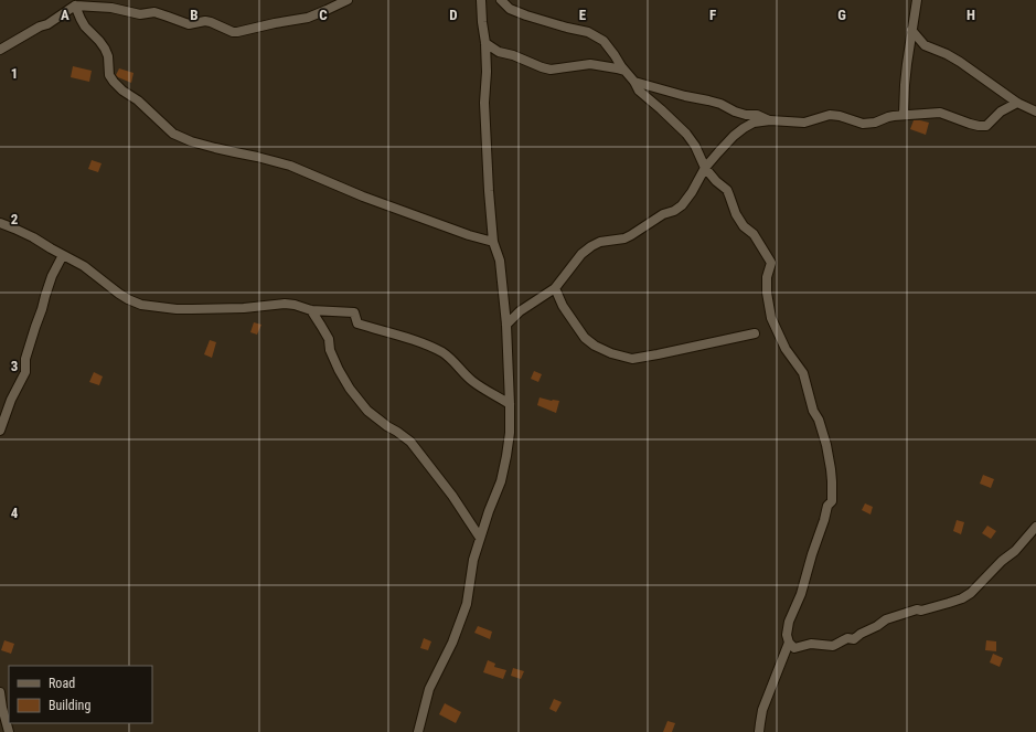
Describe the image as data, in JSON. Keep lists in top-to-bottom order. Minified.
{"legend":["Road","Building"],"grid":{"columns":["A","B","C","D","E","F","G","H"],"rows":["1","2","3","4"]}}
